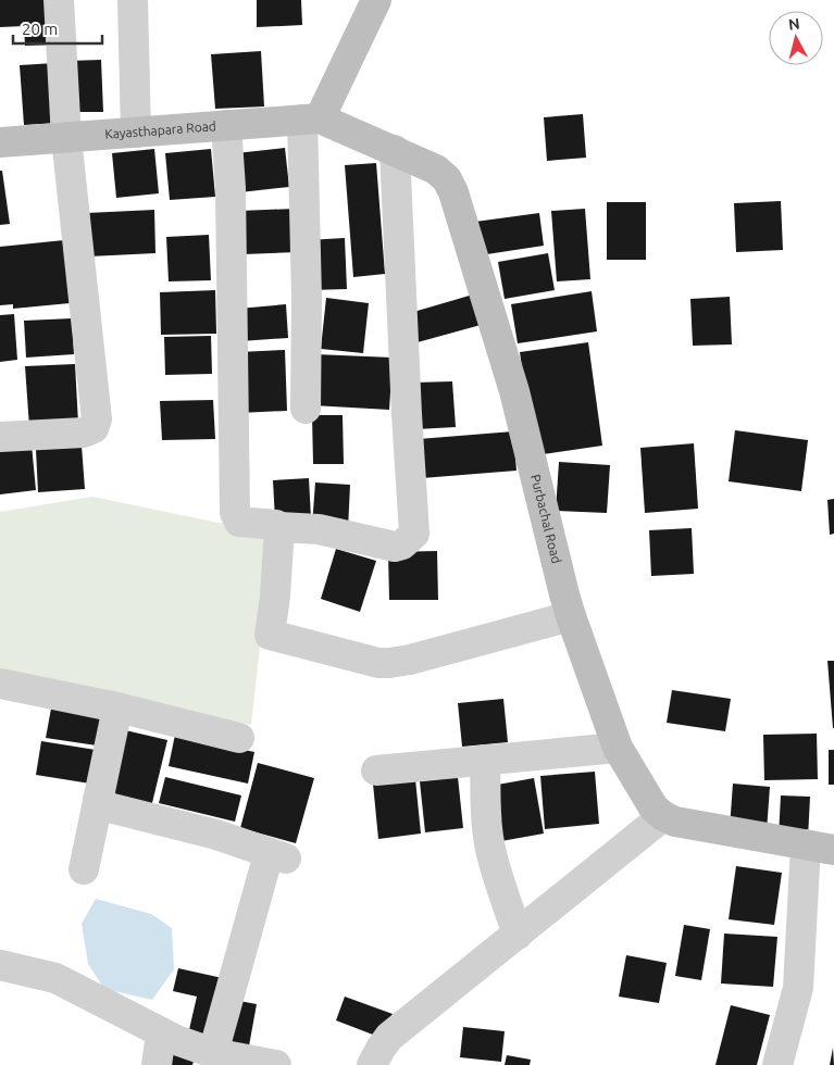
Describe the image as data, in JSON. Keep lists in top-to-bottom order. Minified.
{"streets":{"street":["Kayasthapara Road","Purbachal Road"]},"crossings":[["Kayasthapara Road","Purbachal Road"]],"scale_bar":"20 m","north":"top"}
